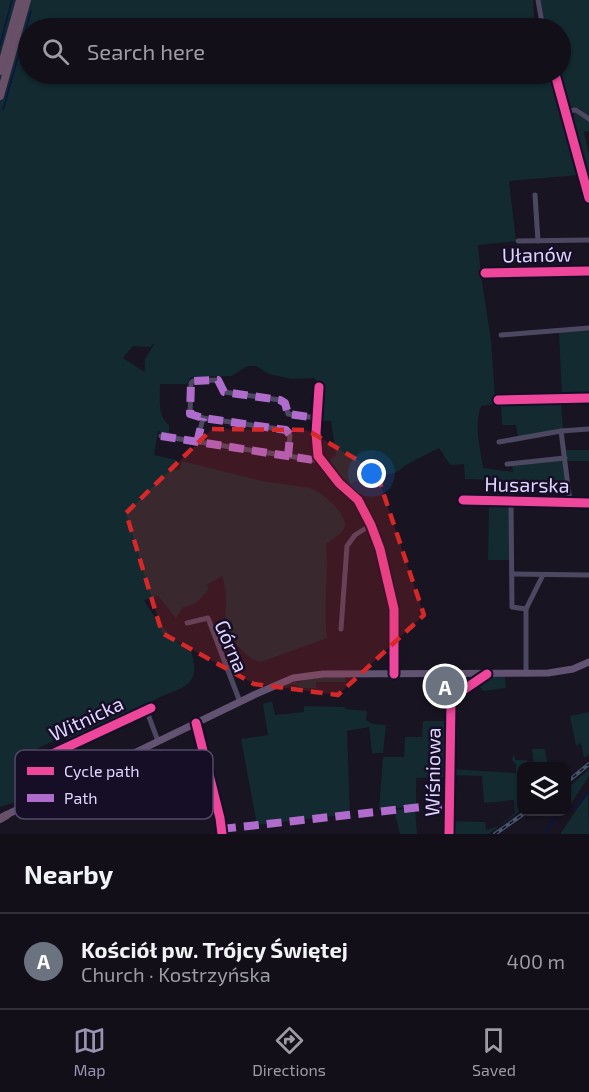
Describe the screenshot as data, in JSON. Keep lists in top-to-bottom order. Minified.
{"streets":{"street":["Ułanów","Husarska","Górna","Witnicka","Wiśniowa"]},"legend":["Cycle path","Path"],"page":{"search":"Search here","pins":"A","heading":"Nearby","list":[{"mark":"A","name":"Kościół pw. Trójcy Świętej","note":"Church · Kostrzyńska","value":"400 m"}],"nav":["Map","Directions","Saved"]}}
